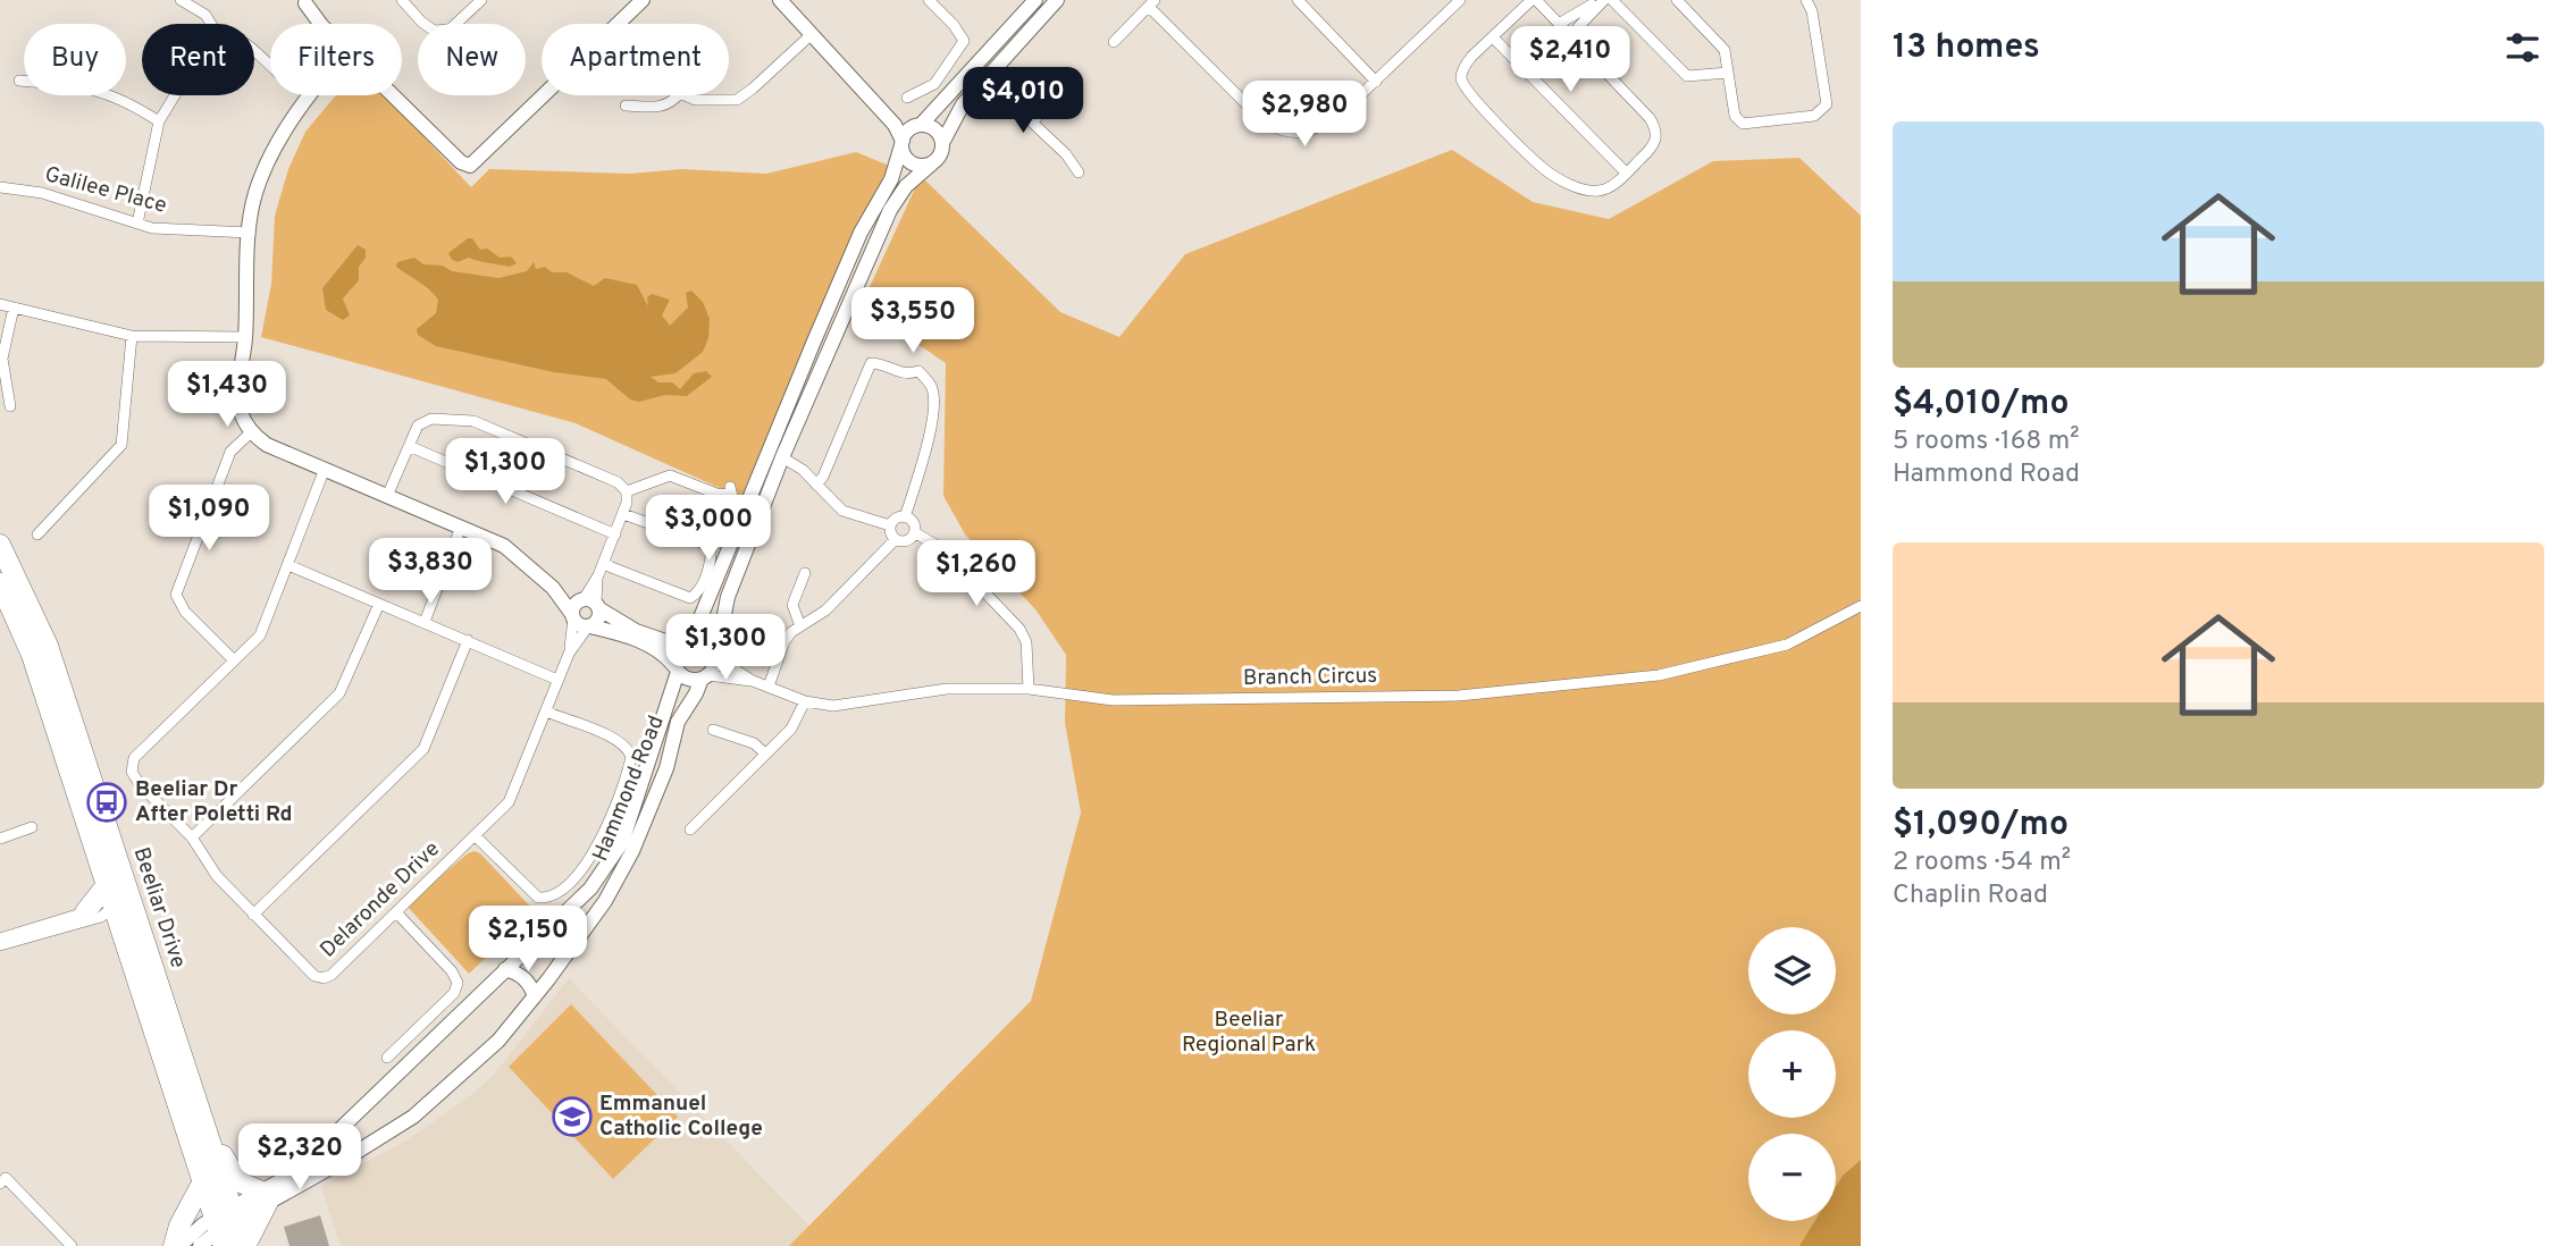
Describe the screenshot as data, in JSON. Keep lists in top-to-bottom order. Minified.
{"streets":{"highway":["Beeliar Drive"],"main road":["Hammond Road"],"street":["Galilee Place","Branch Circus","Delaronde Drive"]},"crossings":[["Branch Circus","Hammond Road"],["Hammond Road","Beeliar Drive"]],"parks":["Beeliar Regional Park"],"places":{"bus stop":["Beeliar Dr After Poletti Rd"],"school or university":["Emmanuel Catholic College"]},"page":{"heading":"13 homes","chip":["Buy","Rent","Filters","New","Apartment"],"price":["$2,410","$4,010","$2,980","$3,550","$1,430","$1,300","$1,090","$3,000","$3,830","$1,260","$1,300","$2,150","$2,320"],"list":[{"name":"$4,010/mo","note":"5 rooms · 168 m² · Hammond Road"},{"name":"$1,090/mo","note":"2 rooms · 54 m² · Chaplin Road"}],"map_buttons":["+","−"]}}
